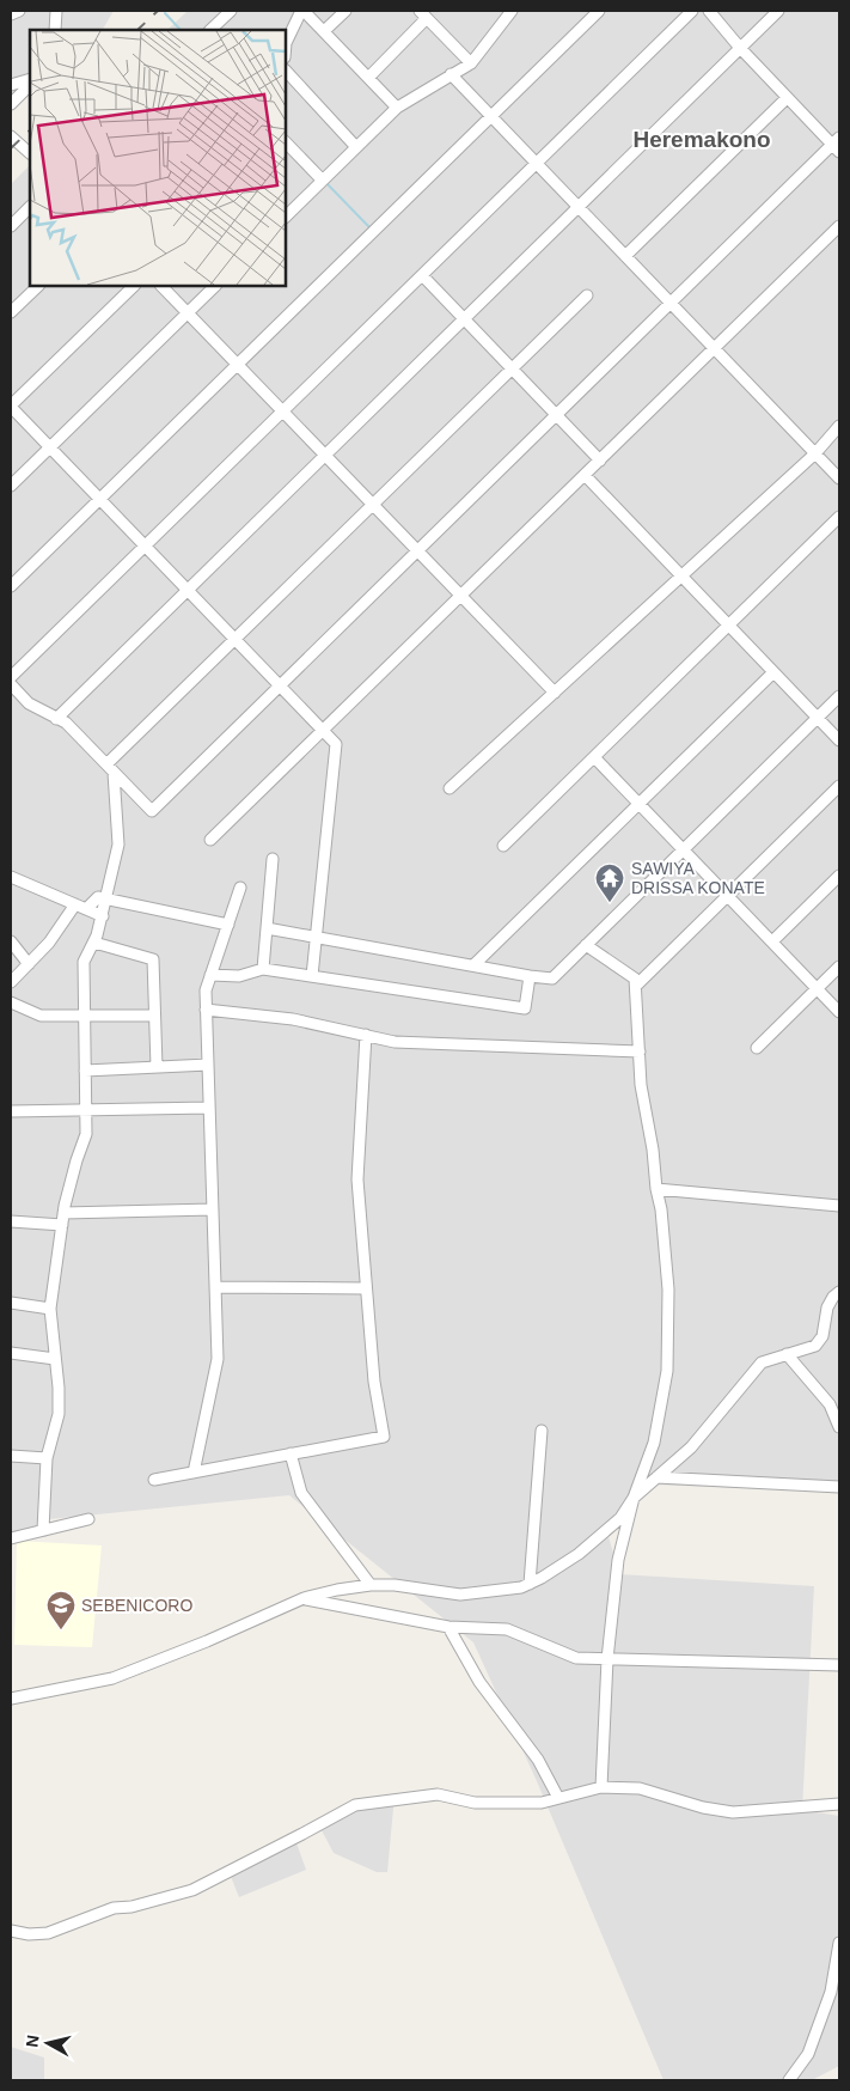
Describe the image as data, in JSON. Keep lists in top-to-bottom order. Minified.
{"districts":["Heremakono"],"places":{"temple":["SAWIYA DRISSA KONATE"],"school or university":["SEBENICORO"]},"north":"left"}
